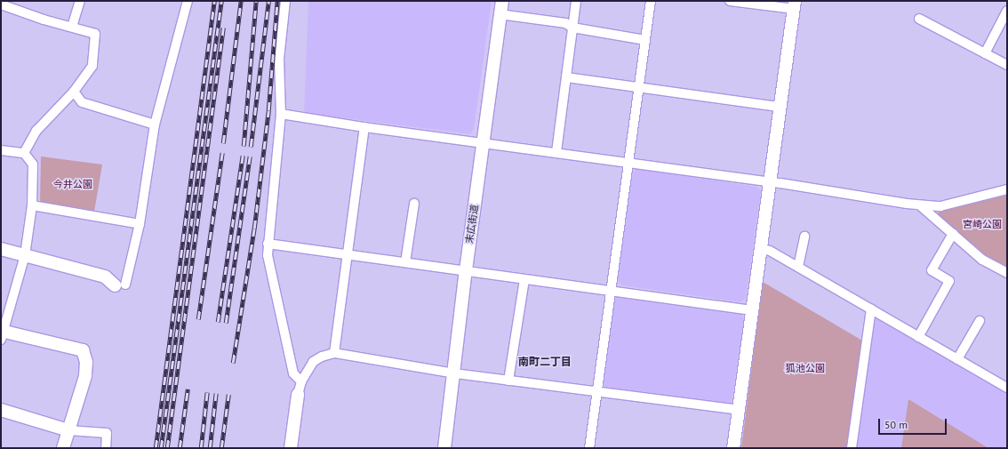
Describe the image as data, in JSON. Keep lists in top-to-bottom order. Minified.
{"streets":{"street":["末広街道"]},"districts":["南町二丁目"],"parks":["今井公園","宮崎公園","狐池公園"],"scale_bar":"50 m"}
